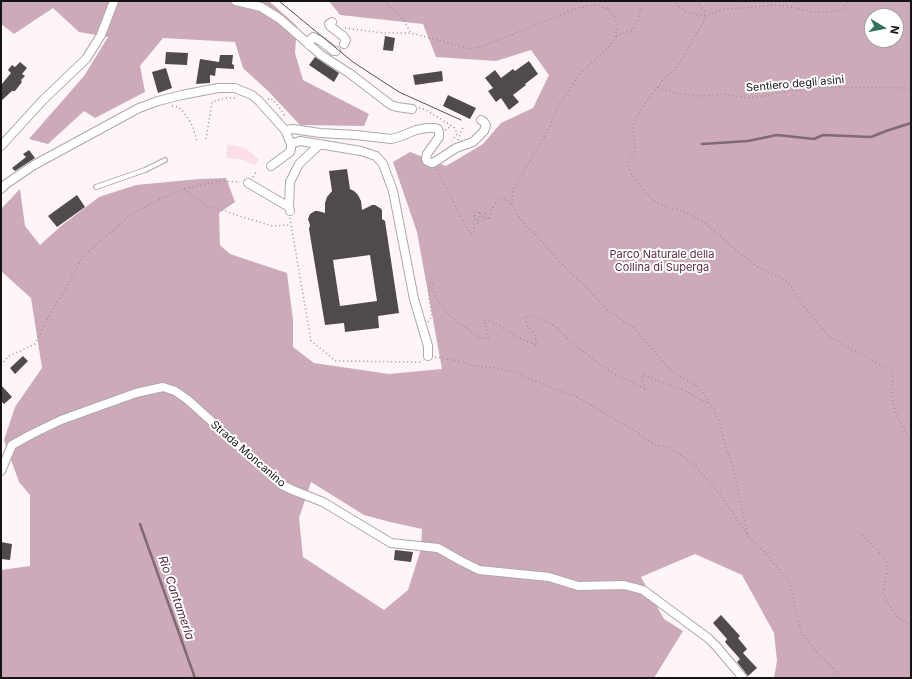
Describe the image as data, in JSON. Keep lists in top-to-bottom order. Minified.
{"streets":{"street":["Strada Moncanino"],"path":["Sentiero degli asini"]},"water":["Rio Cantamerla"],"parks":["Parco Naturale della Collina di Superga"],"north":"right"}
